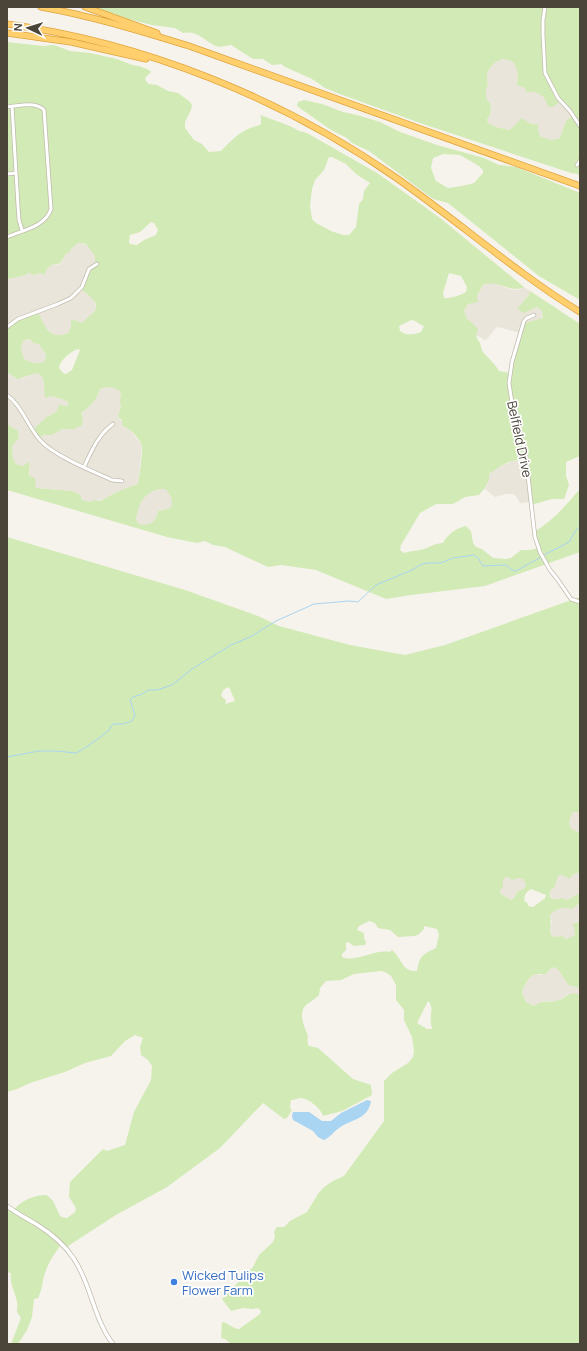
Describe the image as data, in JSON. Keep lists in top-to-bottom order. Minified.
{"streets":{"street":["Belfield Drive"]},"places":["Wicked Tulips Flower Farm"],"north":"left"}
